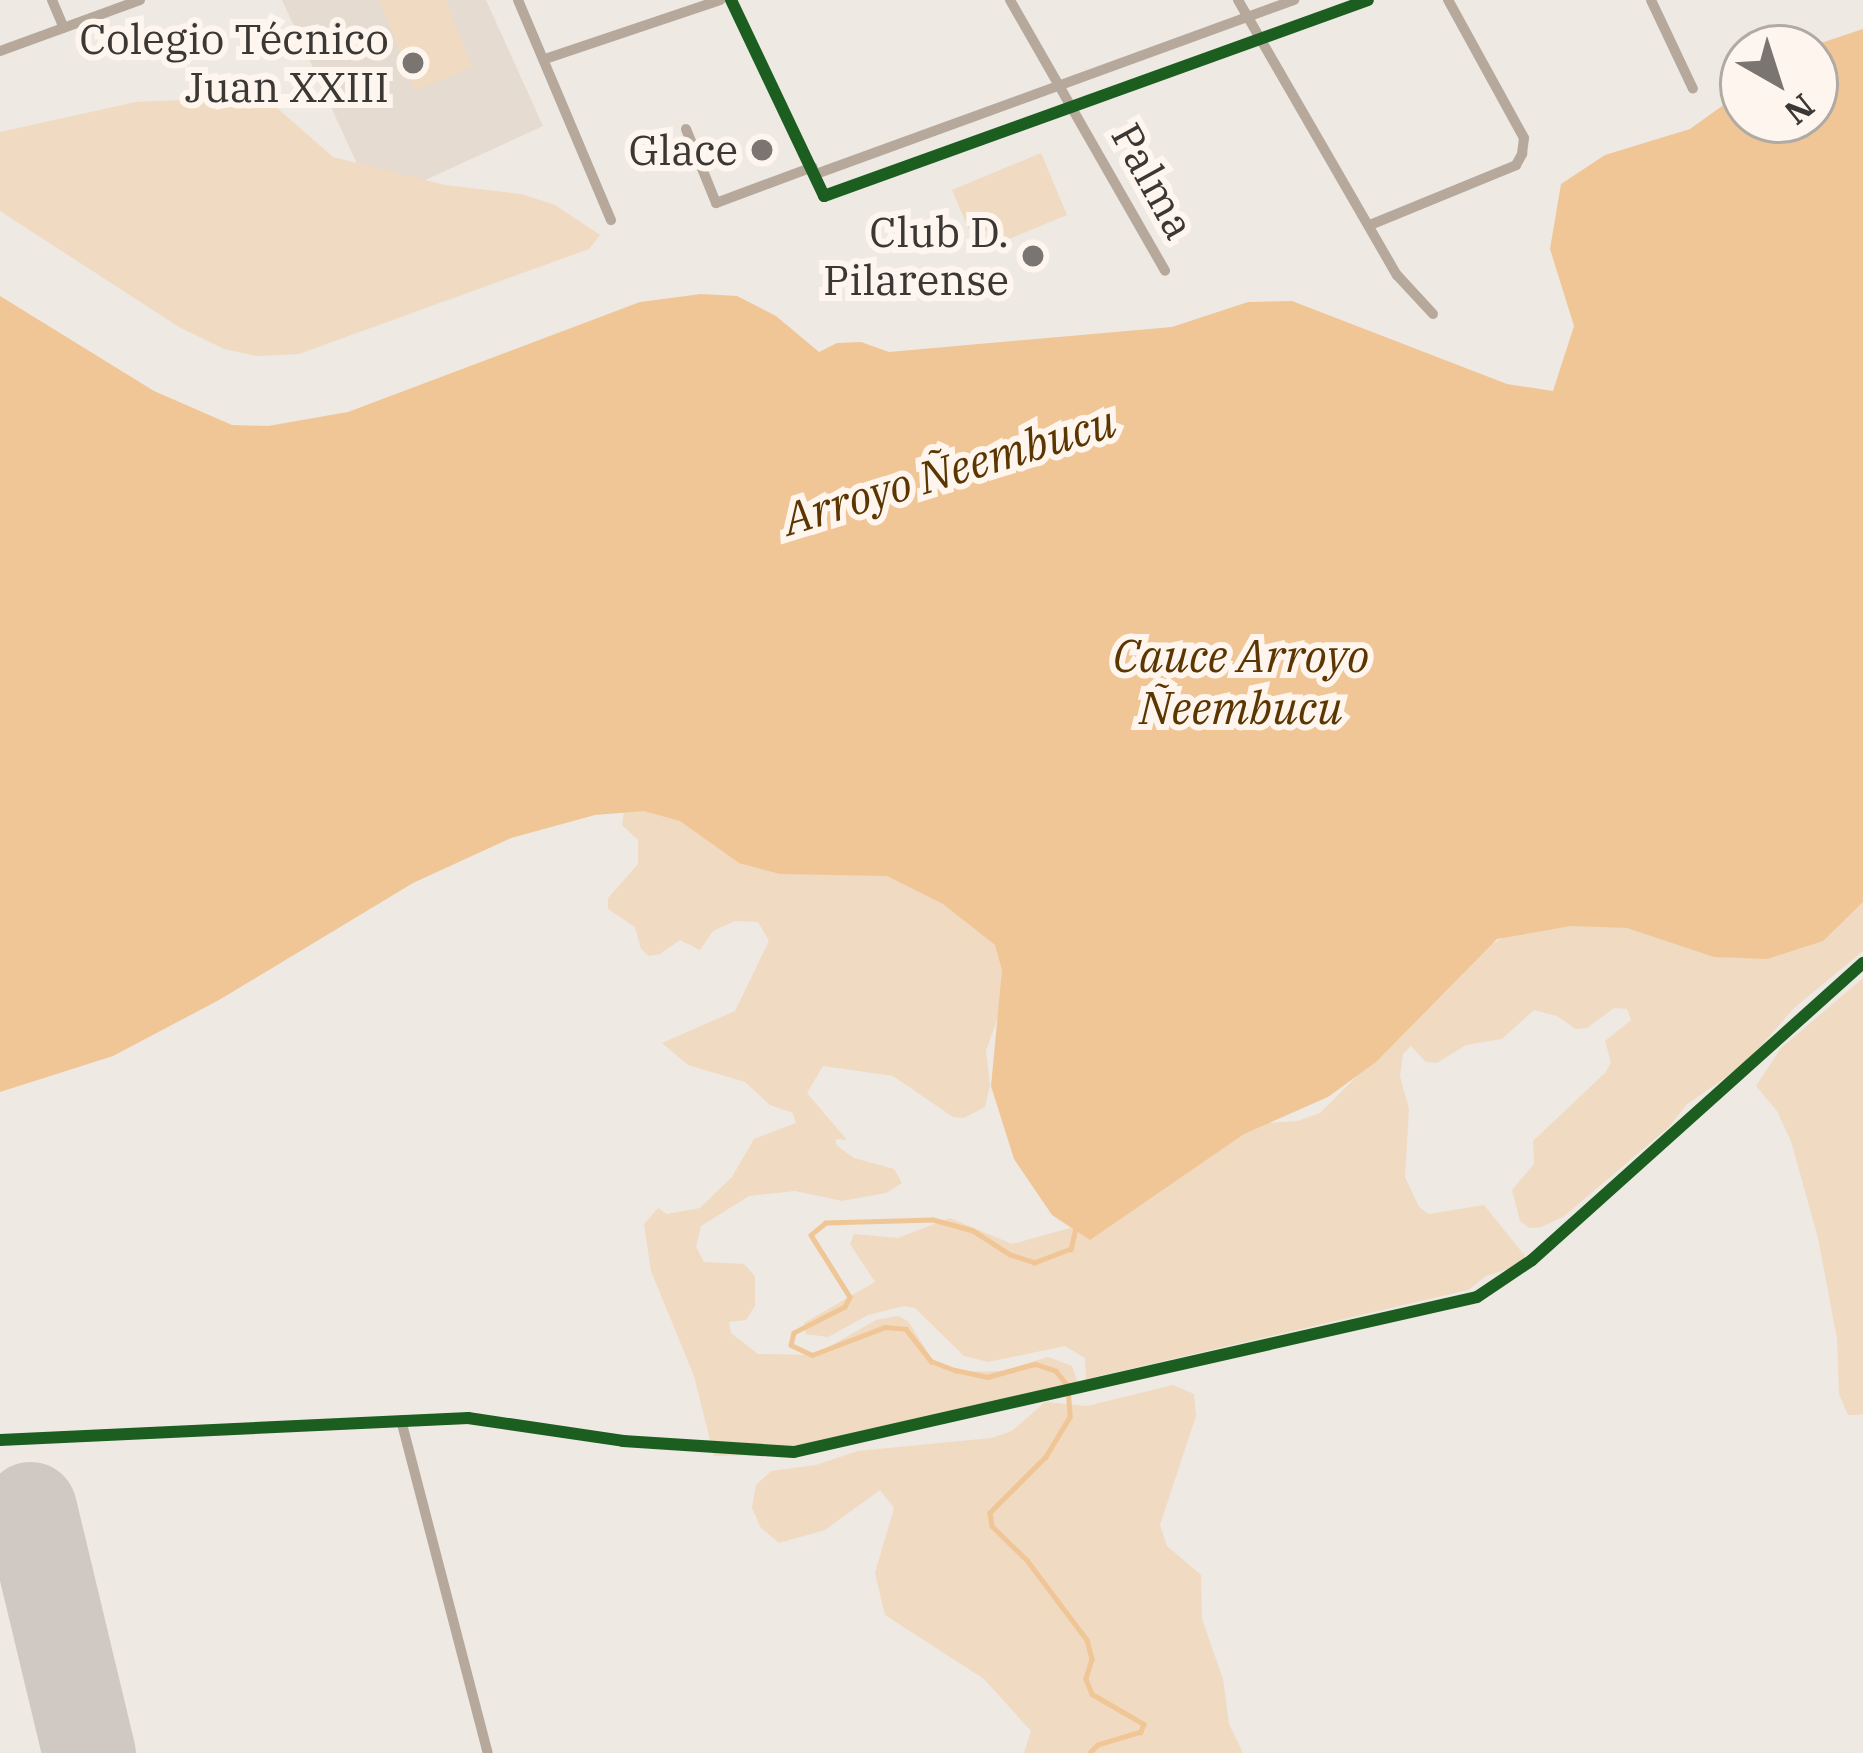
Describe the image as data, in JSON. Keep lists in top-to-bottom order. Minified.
{"streets":{"street":["Palma"]},"water":["Arroyo Ñeembucu","Cauce Arroyo Ñeembucu"],"places":["Colegio Técnico Juan XXIII","Glace","Club D. Pilarense"],"north":"bottom right"}
